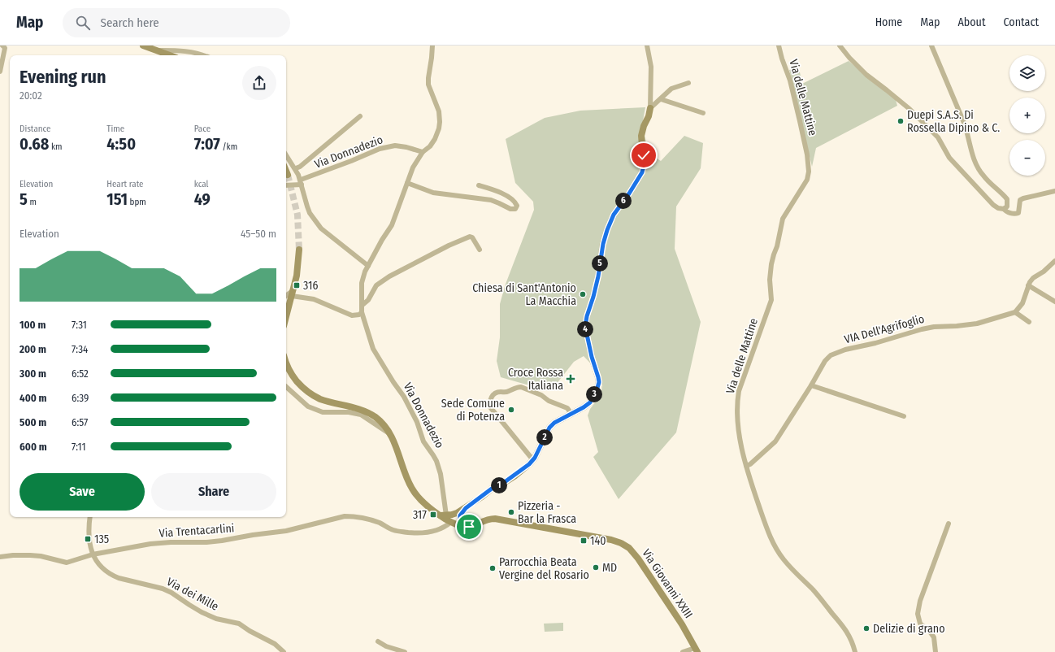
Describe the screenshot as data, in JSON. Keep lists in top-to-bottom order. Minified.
{"streets":{"main road":["Via Giovanni XXIII"],"street":["Via delle Mattine","Via Donnadezio","VIA Dell'Agrifoglio","Via Trentacarlini","Via dei Mille"]},"crossings":[["Via delle Mattine","VIA Dell'Agrifoglio"],["Via Trentacarlini","Via dei Mille"]],"places":{"other":["Duepi S.A.S. Di Rossella Dipino & C.","Chiesa di Sant'Antonio La Macchia","Sede Comune di Potenza","Pizzeria - Bar la Frasca","MD","Parrocchia Beata Vergine del Rosario","Delizie di grano"],"transit":["316","317","135","140"],"health":["Croce Rossa Italiana"]},"page":{"header":"Map","search":"Search here","nav":["Home","Map","About","Contact"],"map_buttons":["+","−"],"heading":["Evening run","20:02"],"stats":[["Distance","0.68 km"],["Time","4:50"],["Pace","7:07 /km"],["Elevation","5 m"],["Heart rate","151 bpm"],["kcal","49"]],"pins":["6","5","4","3","2","1"],"chart":["Elevation","45–50 m"],"list":[{"name":"100 m","note":"7:31"},{"name":"200 m","note":"7:34"},{"name":"300 m","note":"6:52"},{"name":"400 m","note":"6:39"},{"name":"500 m","note":"6:57"},{"name":"600 m","note":"7:11"}],"buttons":["Save","Share"]}}
